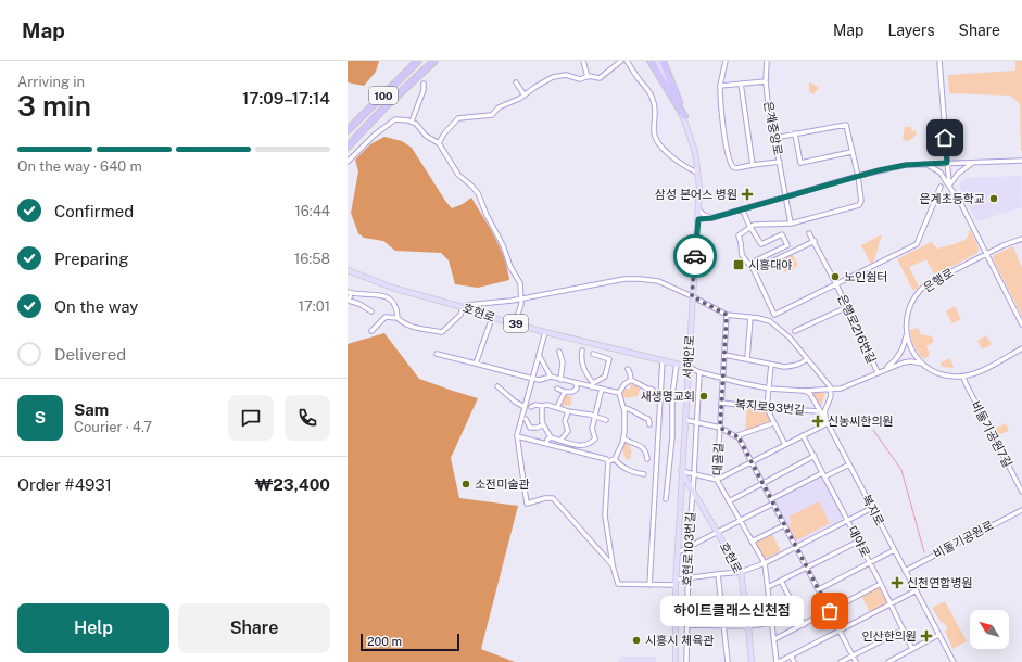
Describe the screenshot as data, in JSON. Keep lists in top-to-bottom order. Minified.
{"streets":{"highway":["100"],"main road":["호현로","39","서해안로"],"street":["은계중앙로","은행로","은행로216번길","복지로93번길","비둘기공원7길","대골길","복지로","비둘기공원로","대야로","호현로103번길"]},"crossings":[["은행로","은행로216번길"],["은행로","비둘기공원7길"],["호현로","은행로216번길"],["호현로","서해안로"],["호현로","호현로103번길"],["은행로216번길","서해안로"],["은행로216번길","대골길"],["은행로216번길","복지로"],["은행로216번길","호현로103번길"],["복지로93번길","대골길"],["복지로","비둘기공원로"]],"places":{"health":["삼성 본어스 병원","신농씨한의원","신천연합병원","인산한의원"],"other":["은계초등학교","노인쉼터","새생명교회","소전미술관","하이트클래스신천점","시흥시 체육관"],"transit":["시흥대야"]},"scale_bar":"200 m","north":"top left","page":{"header":"Map","nav":["Map","Layers","Share"],"heading":["3 min","Arriving in","17:09–17:14"],"panel":["Sam","Courier · 4.7","Order #4931","₩23,400"],"bar":"On the way · 640 m","list":[["Confirmed","16:44"],["Preparing","16:58"],["On the way","17:01"],"Delivered"],"round":"S","buttons":["Help","Share"],"bubble":"하이트클래스신천점","scale":"200 m"}}
